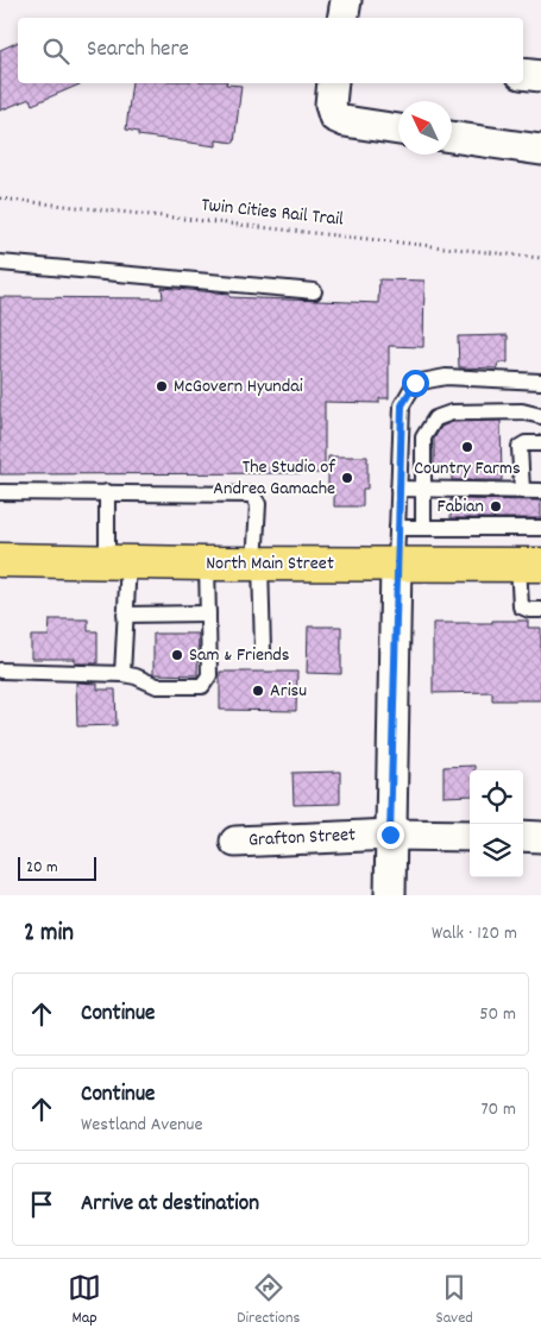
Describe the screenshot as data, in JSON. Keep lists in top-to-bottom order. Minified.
{"streets":{"highway":["North Main Street"],"street":["Grafton Street"],"path":["Twin Cities Rail Trail"]},"places":["McGovern Hyundai","Country Farms","The Studio of Andrea Gamache","Fabian","Sam & Friends","Arisu"],"scale_bar":"20 m","north":"top left","page":{"search":"Search here","scale":"20 m","heading":["2 min","Walk · 120 m"],"list":[["Continue","50 m"],["Continue","Westland Avenue","70 m"],"Arrive at destination"],"nav":["Map","Directions","Saved"]}}
